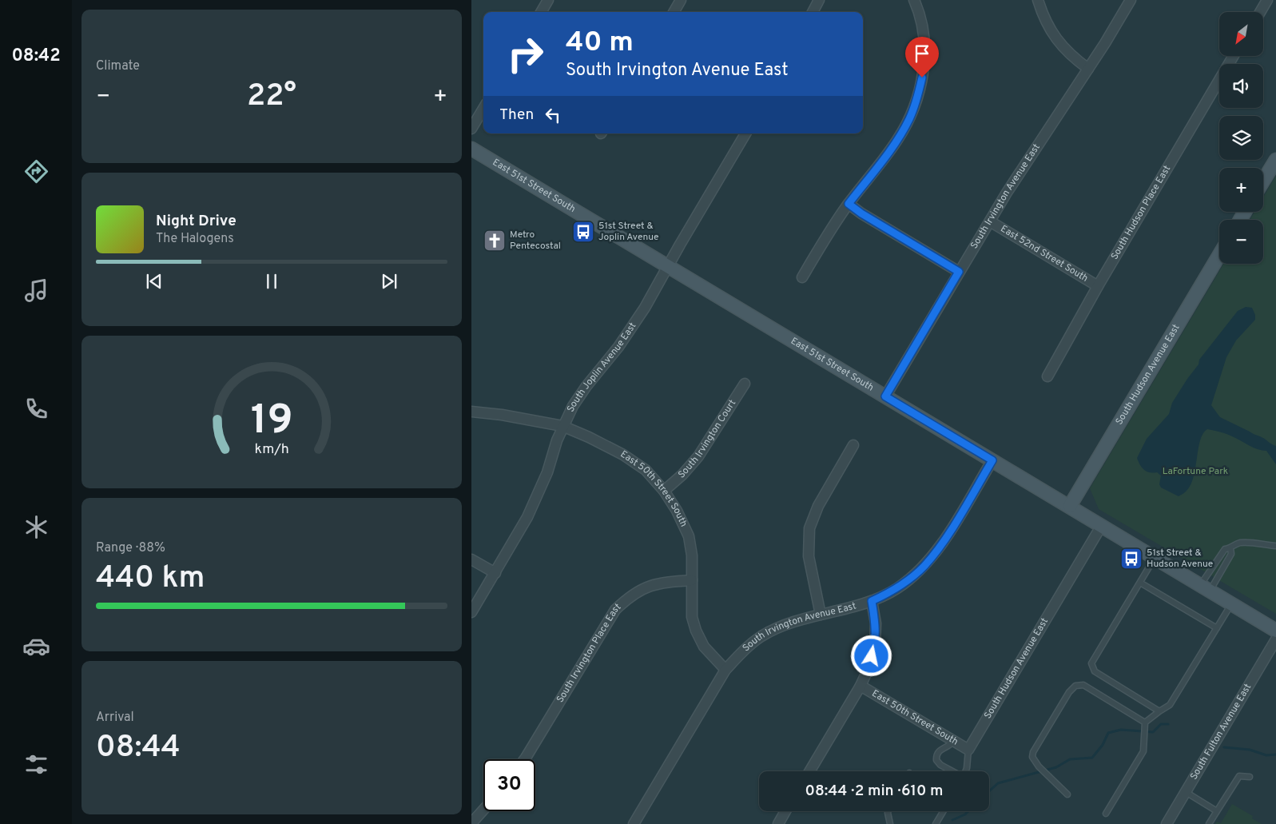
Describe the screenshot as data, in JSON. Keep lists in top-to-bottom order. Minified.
{"streets":{"main road":["East 51st Street South","South Hudson Avenue East"],"street":["South Irvington Avenue East","South Hudson Place East","East 52nd Street South","South Joplin Avenue East","South Irvington Court","East 50th Street South","South Irvington Place East","South Fulton Avenue East"]},"crossings":[["East 51st Street South","South Irvington Avenue East"],["East 51st Street South","South Joplin Avenue East"],["East 51st Street South","South Hudson Avenue East"],["South Irvington Avenue East","East 52nd Street South"],["South Irvington Avenue East","East 50th Street South"],["South Hudson Place East","East 52nd Street South"],["South Joplin Avenue East","East 50th Street South"],["South Hudson Avenue East","East 50th Street South"],["South Irvington Court","East 50th Street South"],["East 50th Street South","South Irvington Place East"]],"parks":["LaFortune Park"],"places":{"bus stop":["51st Street & Joplin Avenue","51st Street & Hudson Avenue"],"church":["Metro Pentecostal"]},"north":"bottom left","page":{"tabs":"08:42","tile":["Climate",["Range · 88%","440 km"],["Arrival","08:44"]],"map_buttons":["+","−"],"turn":["40 m","South Irvington Avenue East"],"heat":["−","22°","+"],"then":"Then","song":["Night Drive","The Halogens"],"limit":"30","trip":"08:44 · 2 min · 610 m","gauge":["19","km/h"]}}
